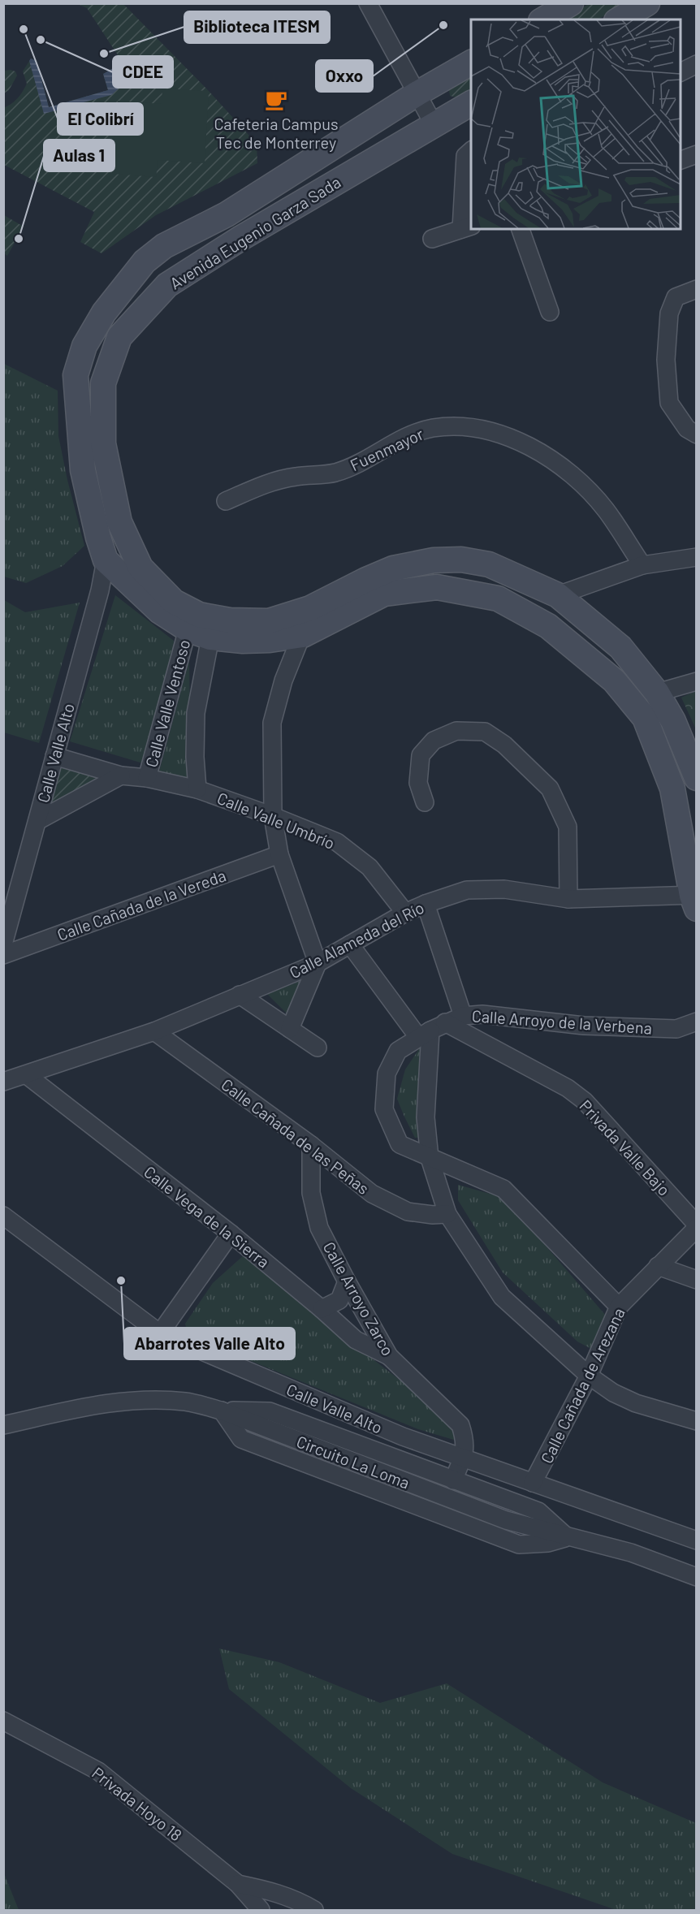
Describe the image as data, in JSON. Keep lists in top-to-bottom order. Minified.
{"streets":{"street":["Avenida Eugenio Garza Sada","Fuenmayor","Calle Valle Ventoso","Calle Valle Alto","Calle Valle Umbrío","Calle Cañada de la Vereda","Calle Alameda del Río","Calle Arroyo de la Verbena","Calle Cañada de las Peñas","Privada Valle Bajo","Calle Vega de la Sierra","Calle Arroyo Zarco","Calle Cañada de Arezana","Circuito La Loma","Privada Hoyo 18"]},"crossings":[["Avenida Eugenio Garza Sada","Calle Valle Alto"],["Calle Valle Ventoso","Calle Valle Umbrío"],["Calle Valle Alto","Calle Valle Umbrío"],["Calle Valle Alto","Calle Arroyo Zarco"],["Calle Valle Alto","Calle Cañada de Arezana"],["Calle Valle Umbrío","Calle Alameda del Río"],["Calle Alameda del Río","Calle Cañada de las Peñas"],["Calle Alameda del Río","Calle Vega de la Sierra"],["Calle Arroyo de la Verbena","Privada Valle Bajo"],["Calle Arroyo de la Verbena","Calle Cañada de Arezana"],["Calle Cañada de las Peñas","Calle Arroyo Zarco"],["Privada Valle Bajo","Calle Cañada de Arezana"],["Calle Vega de la Sierra","Calle Arroyo Zarco"]],"places":{"other":["Oxxo","El Colibrí","CDEE","Biblioteca ITESM","Aulas 1","Abarrotes Valle Alto"],"cafe":["Cafeteria Campus Tec de Monterrey"]}}
